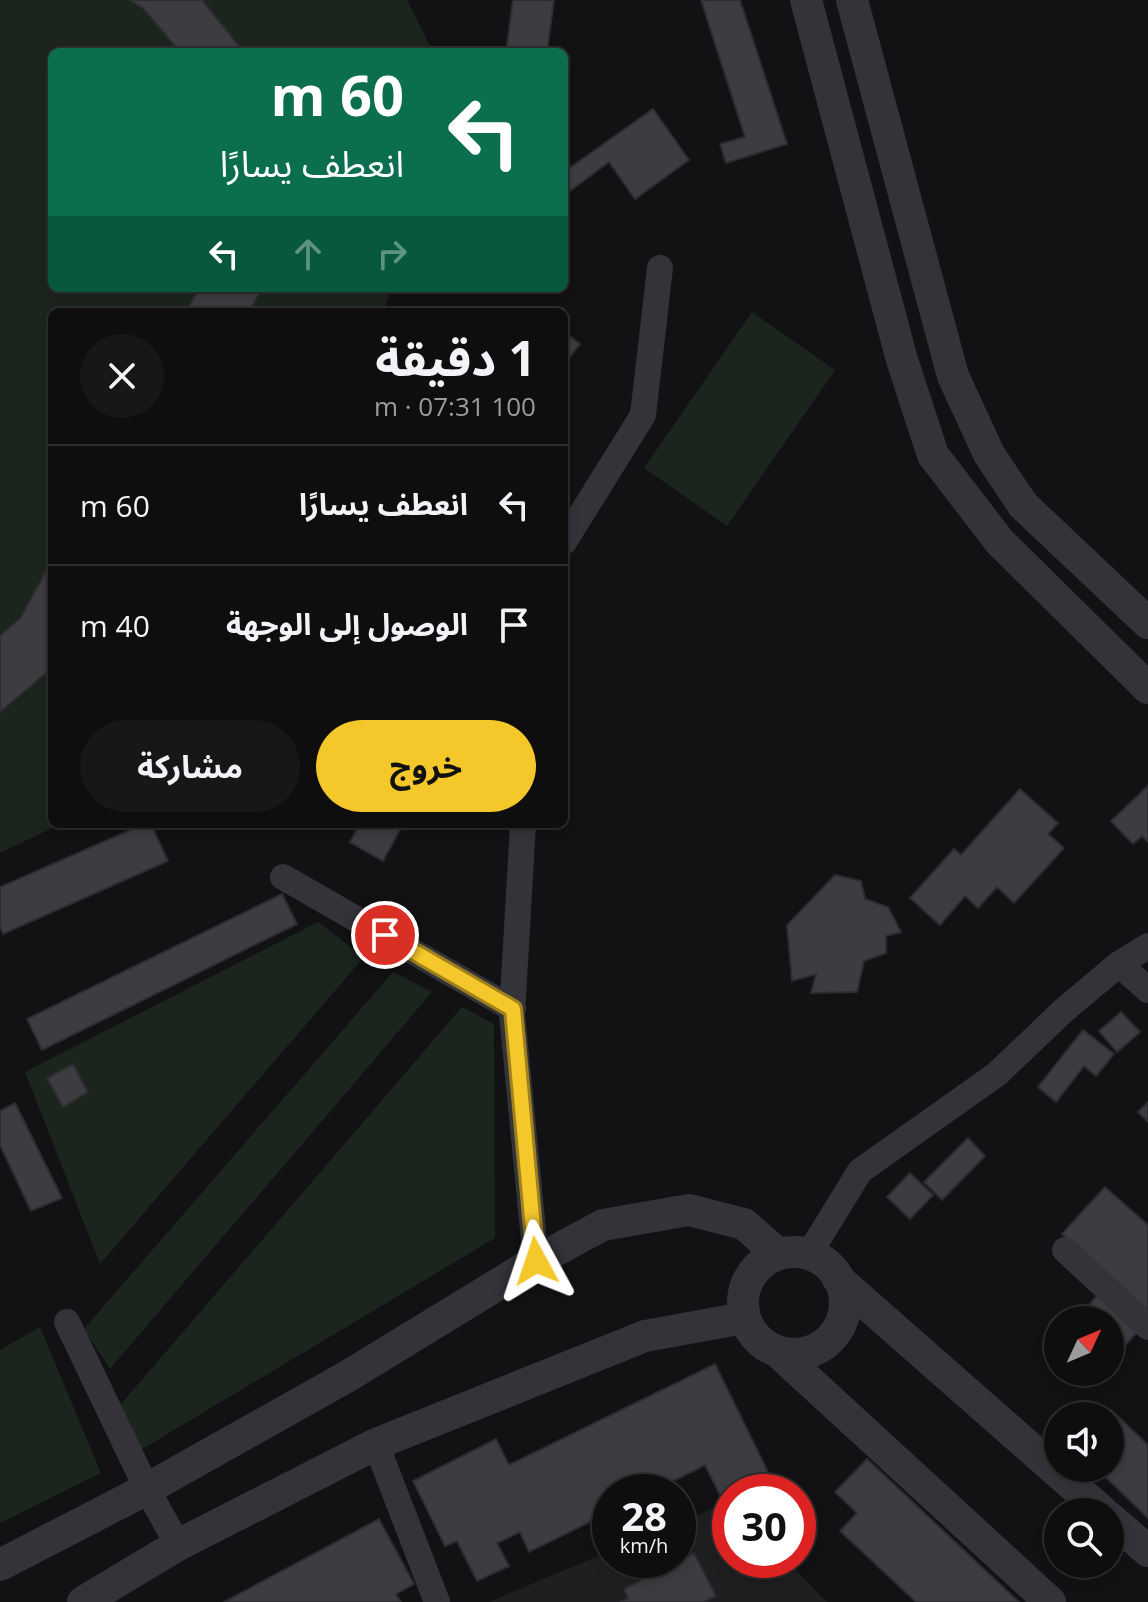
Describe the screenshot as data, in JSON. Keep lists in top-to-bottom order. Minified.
{"north":"top right","page":{"turn":["60 m","انعطف يسارًا"],"heading":["1 دقيقة","100 m · 07:31"],"list":[{"name":"انعطف يسارًا","value":"60 m"},{"name":"الوصول إلى الوجهة","value":"40 m"}],"buttons":["خروج","مشاركة"],"speed":"28 km/h","limit":"30"}}
